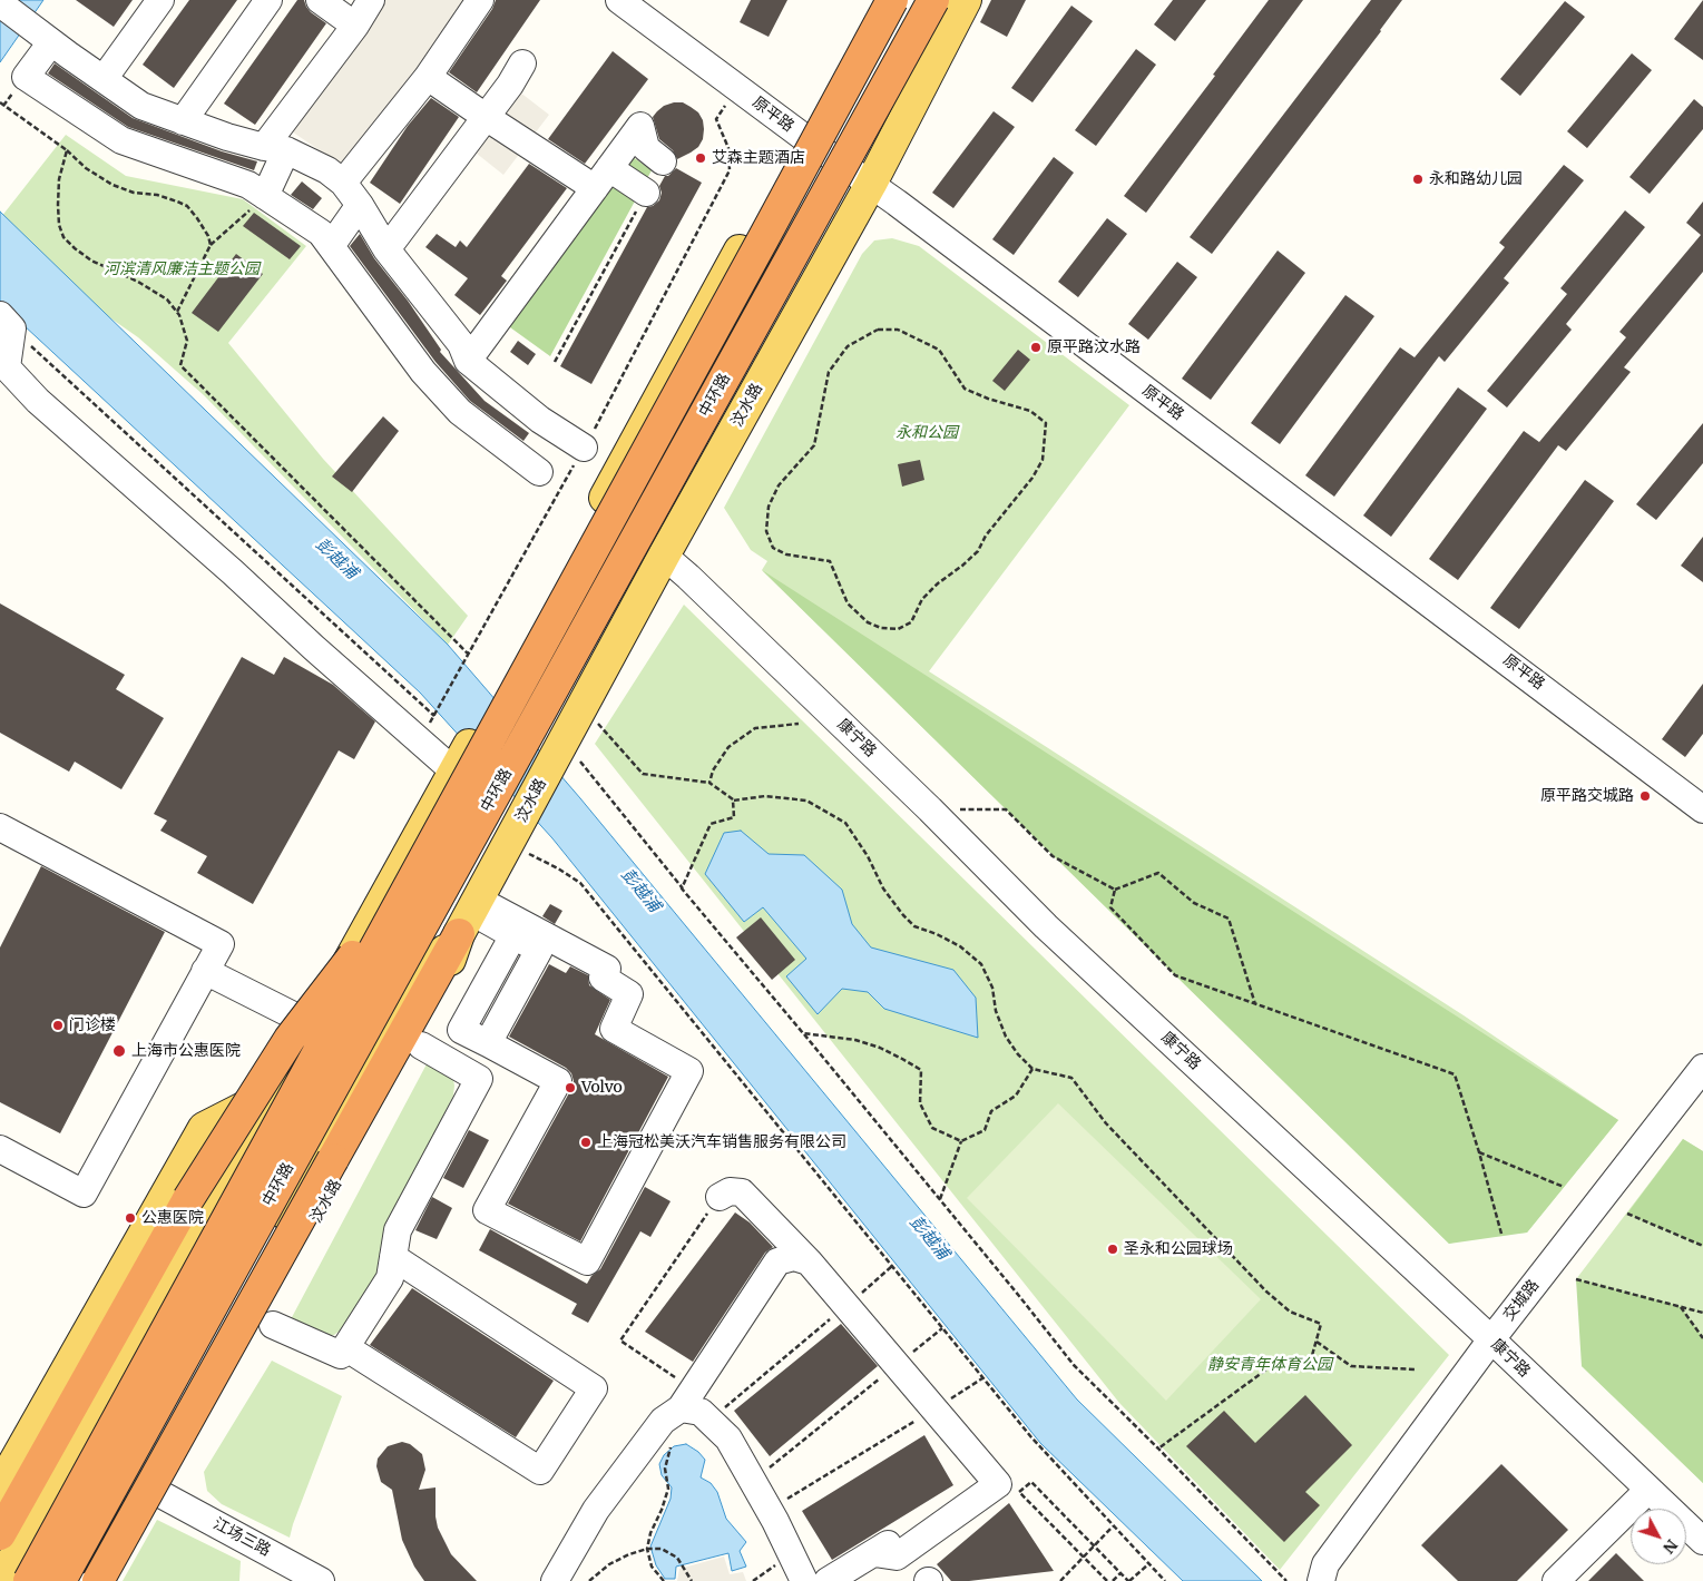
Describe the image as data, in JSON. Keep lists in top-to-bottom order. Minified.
{"streets":{"highway":["中环路"],"main road":["汶水路"],"street":["原平路","康宁路","交城路","江场三路"]},"crossings":[["原平路","汶水路"],["汶水路","康宁路"],["汶水路","江场三路"],["康宁路","交城路"]],"water":["彭越浦"],"parks":["河滨清风廉洁主题公园","永和公园","静安青年体育公园"],"places":["艾森主题酒店","永和路幼儿园","原平路汶水路","原平路交城路","门诊楼","上海市公惠医院","Volvo","上海冠松美沃汽车销售服务有限公司","公惠医院","圣永和公园球场"],"north":"bottom right"}
